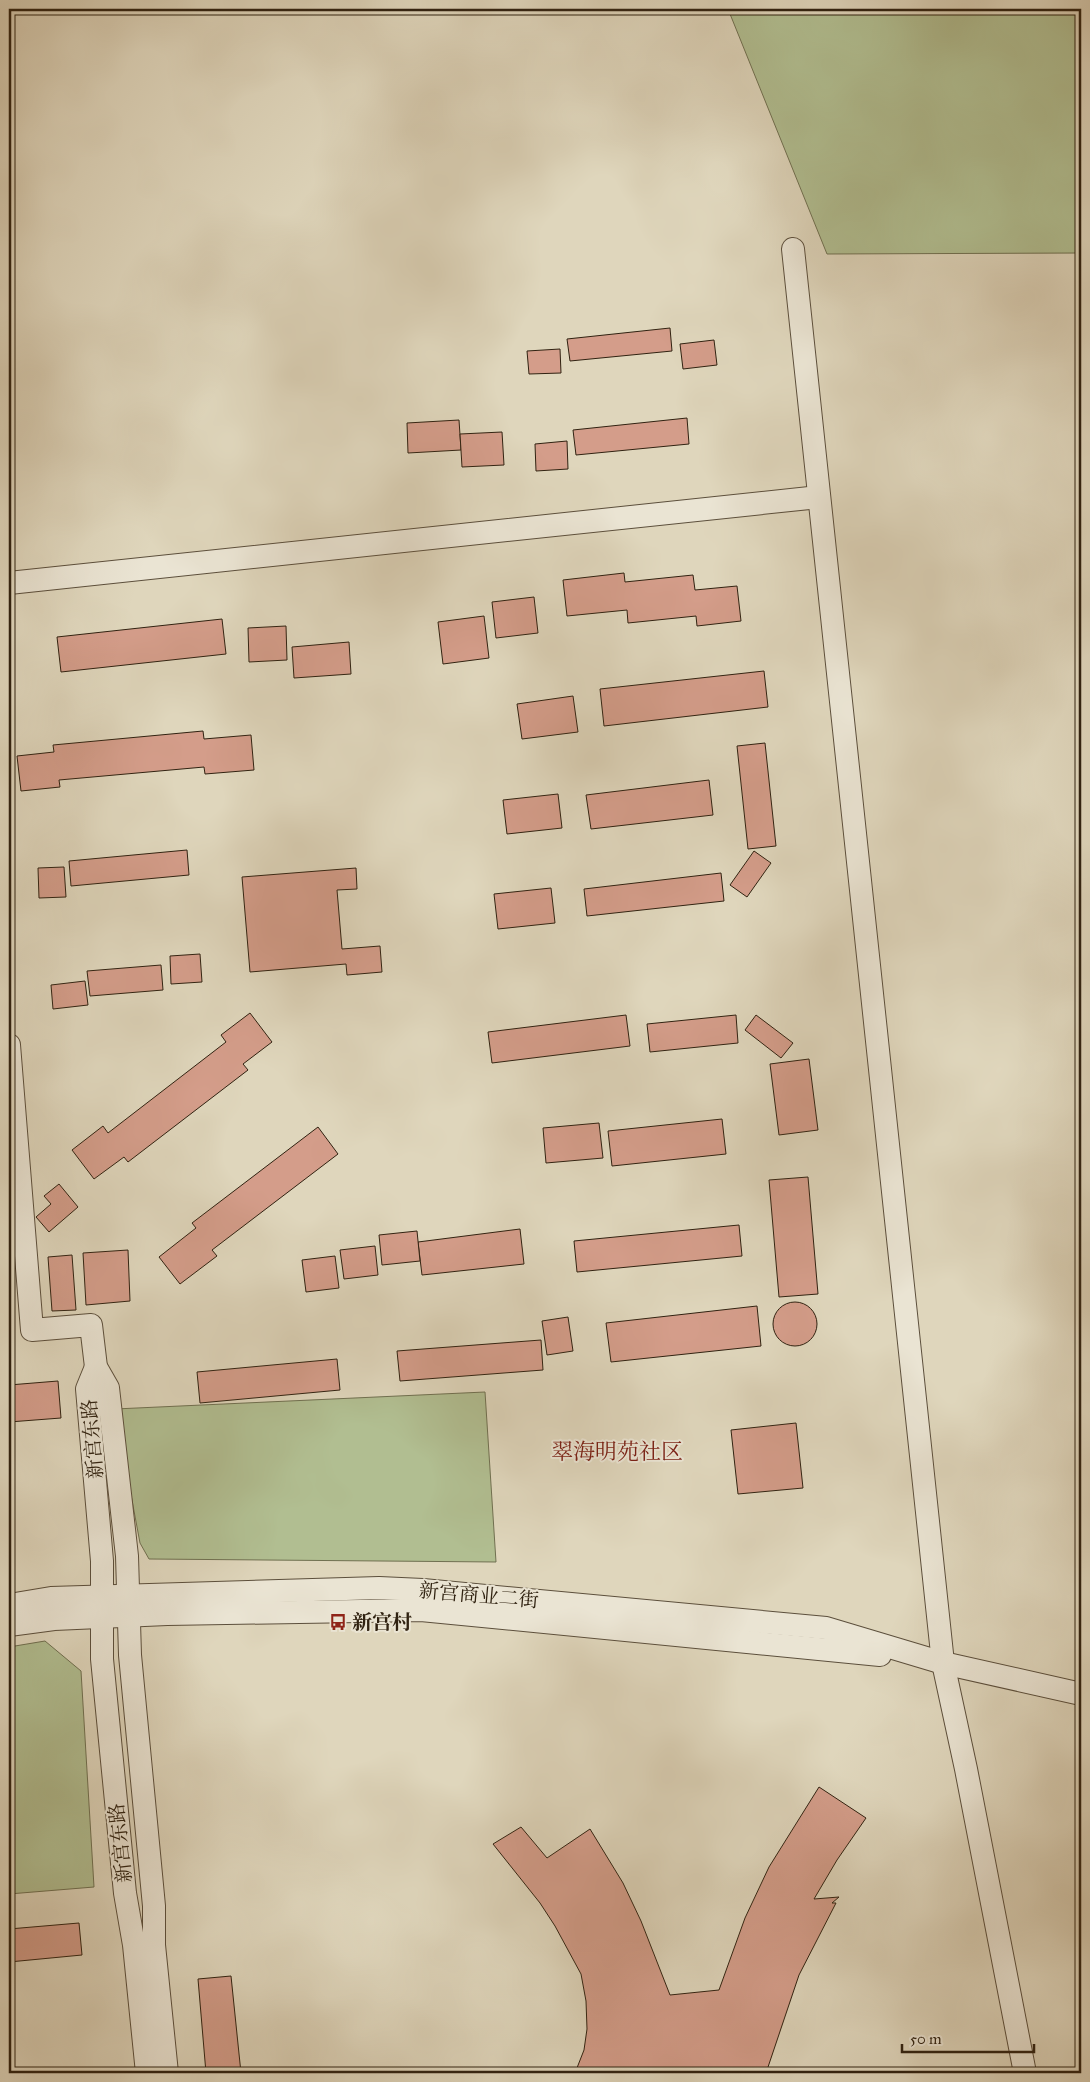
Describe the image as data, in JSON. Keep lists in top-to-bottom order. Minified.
{"streets":{"street":["新宫东路","新宫商业二街"]},"crossings":[["新宫东路","新宫商业二街"]],"districts":["翠海明苑社区"],"places":{"bus stop":["新宫村"]},"scale_bar":"50 m"}
